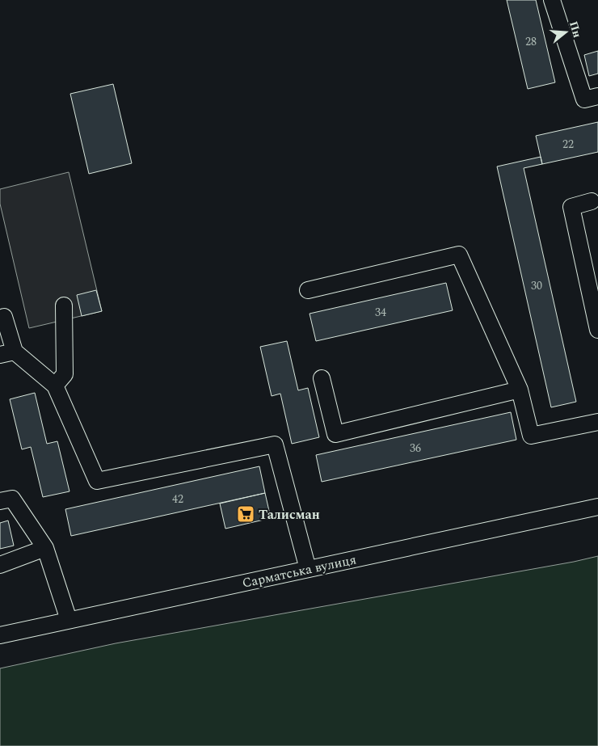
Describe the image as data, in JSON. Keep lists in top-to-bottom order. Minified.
{"streets":{"street":["Сарматська вулиця"]},"places":{"supermarket":["Талисман"]},"house_numbers":["28","22","30","34","36","42"],"north":"right"}
